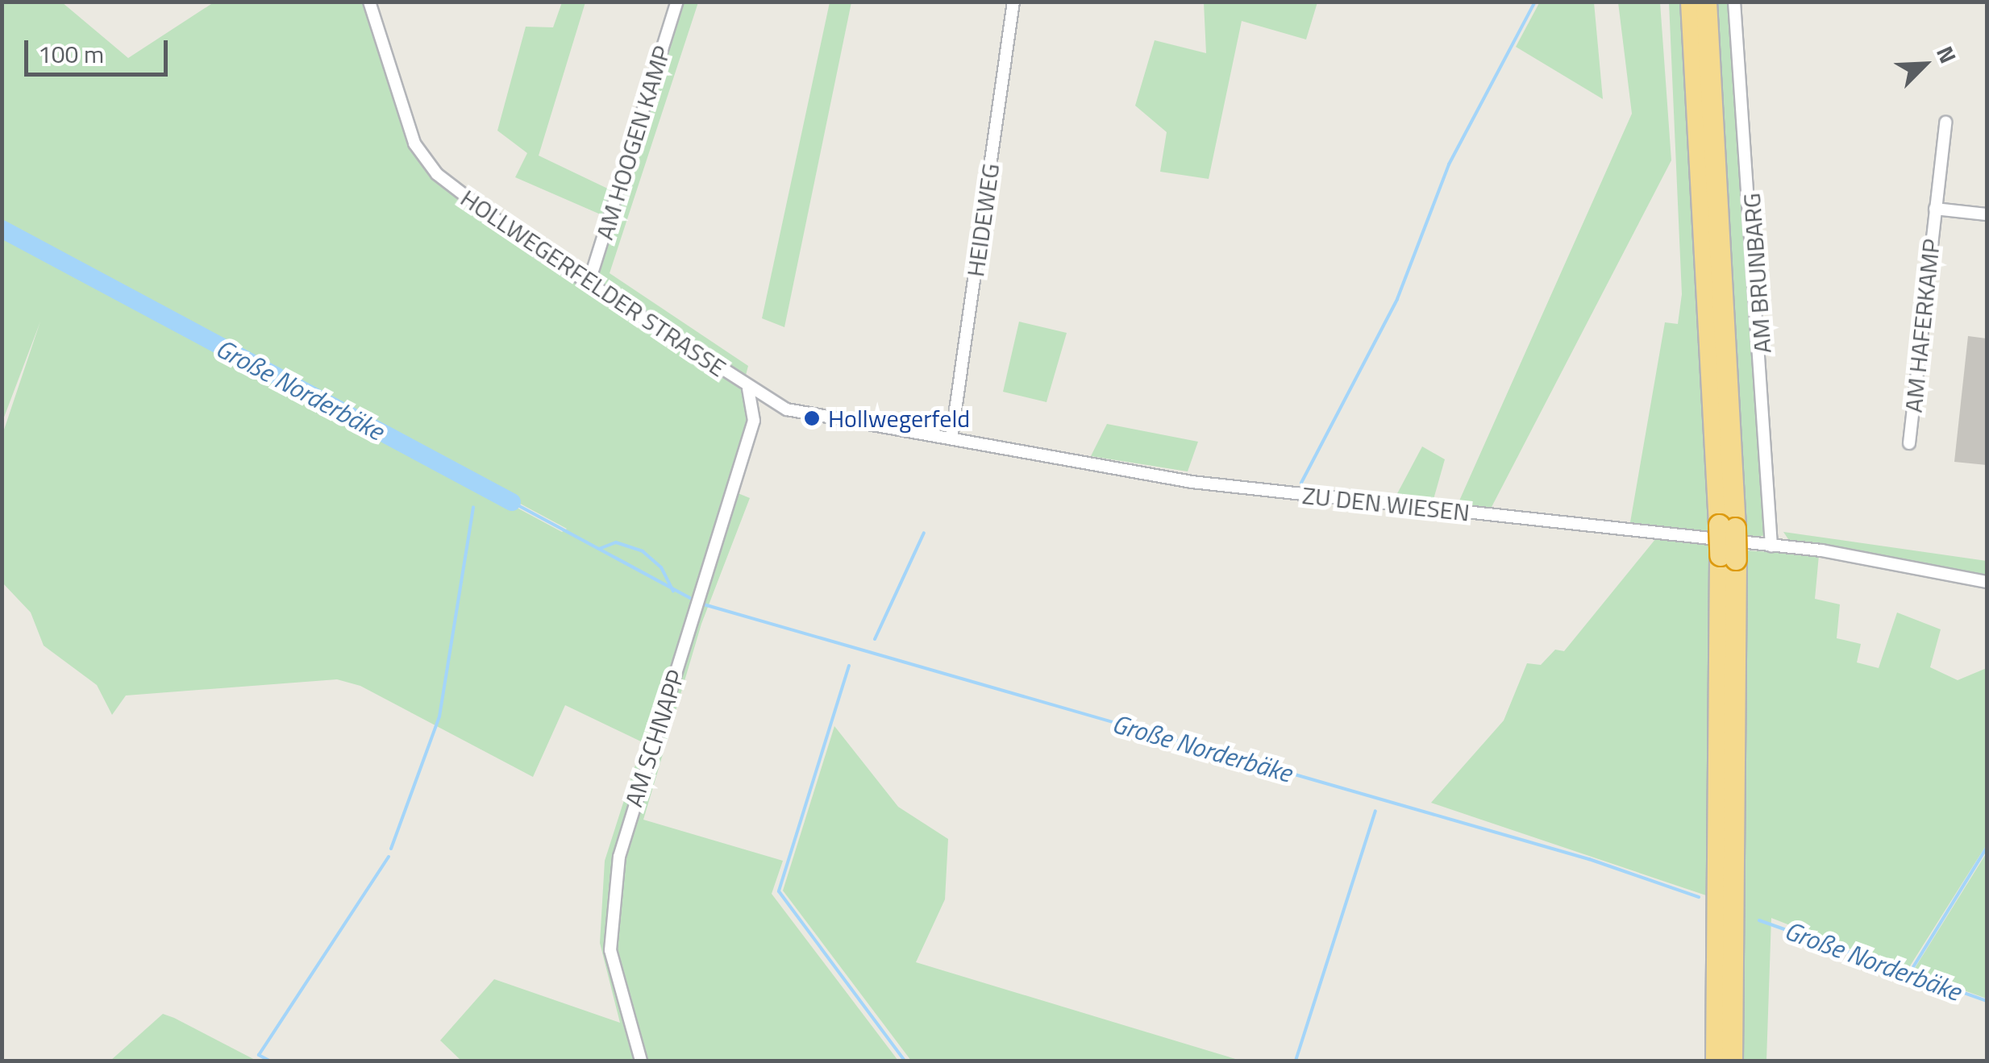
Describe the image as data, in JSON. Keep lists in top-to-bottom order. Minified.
{"streets":{"street":["AM HOOGEN KAMP","HEIDEWEG","AM BRUNBARG","HOLLWEGERFELDER STRASSE","AM HAFERKAMP","ZU DEN WIESEN","AM SCHNAPP"]},"crossings":[["AM HOOGEN KAMP","HOLLWEGERFELDER STRASSE"],["HEIDEWEG","ZU DEN WIESEN"],["AM BRUNBARG","ZU DEN WIESEN"],["HOLLWEGERFELDER STRASSE","ZU DEN WIESEN"],["HOLLWEGERFELDER STRASSE","AM SCHNAPP"]],"water":["Große Norderbäke"],"places":["Hollwegerfeld"],"scale_bar":"100 m","north":"top right"}
